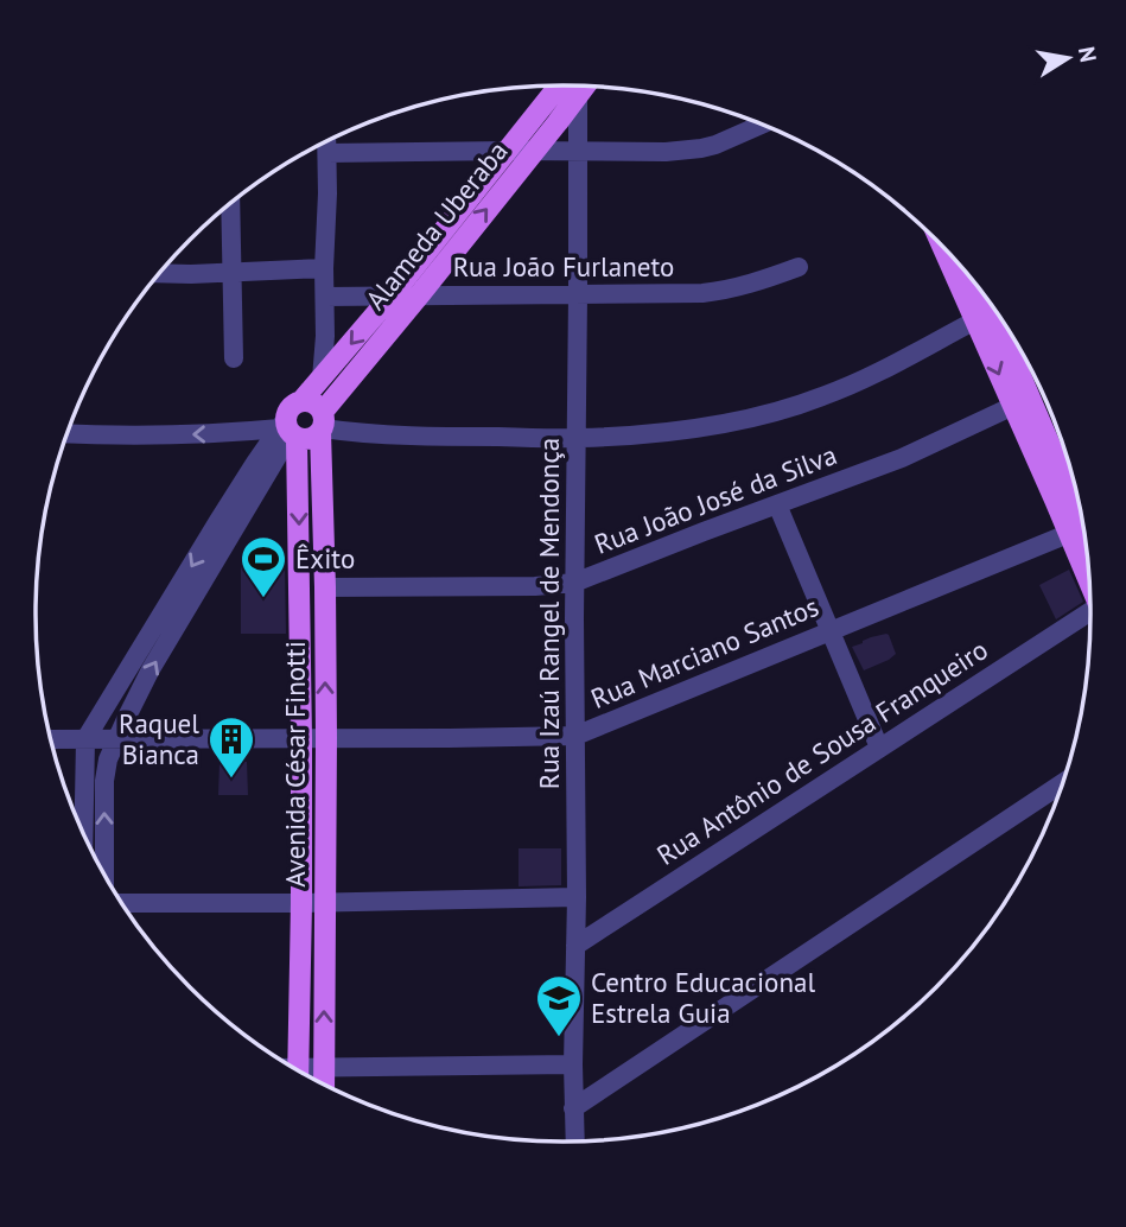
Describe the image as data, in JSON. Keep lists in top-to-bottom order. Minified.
{"streets":{"main road":["Alameda Uberaba","Avenida César Finotti"],"street":["Rua João Furlaneto","Rua João José da Silva","Rua Izaú Rangel de Mendonça","Rua Marciano Santos","Rua Antônio de Sousa Franqueiro"]},"crossings":[["Alameda Uberaba","Rua João Furlaneto"],["Alameda Uberaba","Rua Marciano Santos"],["Alameda Uberaba","Avenida César Finotti"],["Rua João Furlaneto","Rua Izaú Rangel de Mendonça"],["Rua João José da Silva","Rua Izaú Rangel de Mendonça"],["Rua João José da Silva","Avenida César Finotti"],["Rua Izaú Rangel de Mendonça","Rua Marciano Santos"],["Rua Izaú Rangel de Mendonça","Rua Antônio de Sousa Franqueiro"],["Rua Marciano Santos","Avenida César Finotti"]],"places":{"sports":["Êxito"],"building":["Raquel Bianca"],"school or university":["Centro Educacional Estrela Guia"]},"north":"right"}
